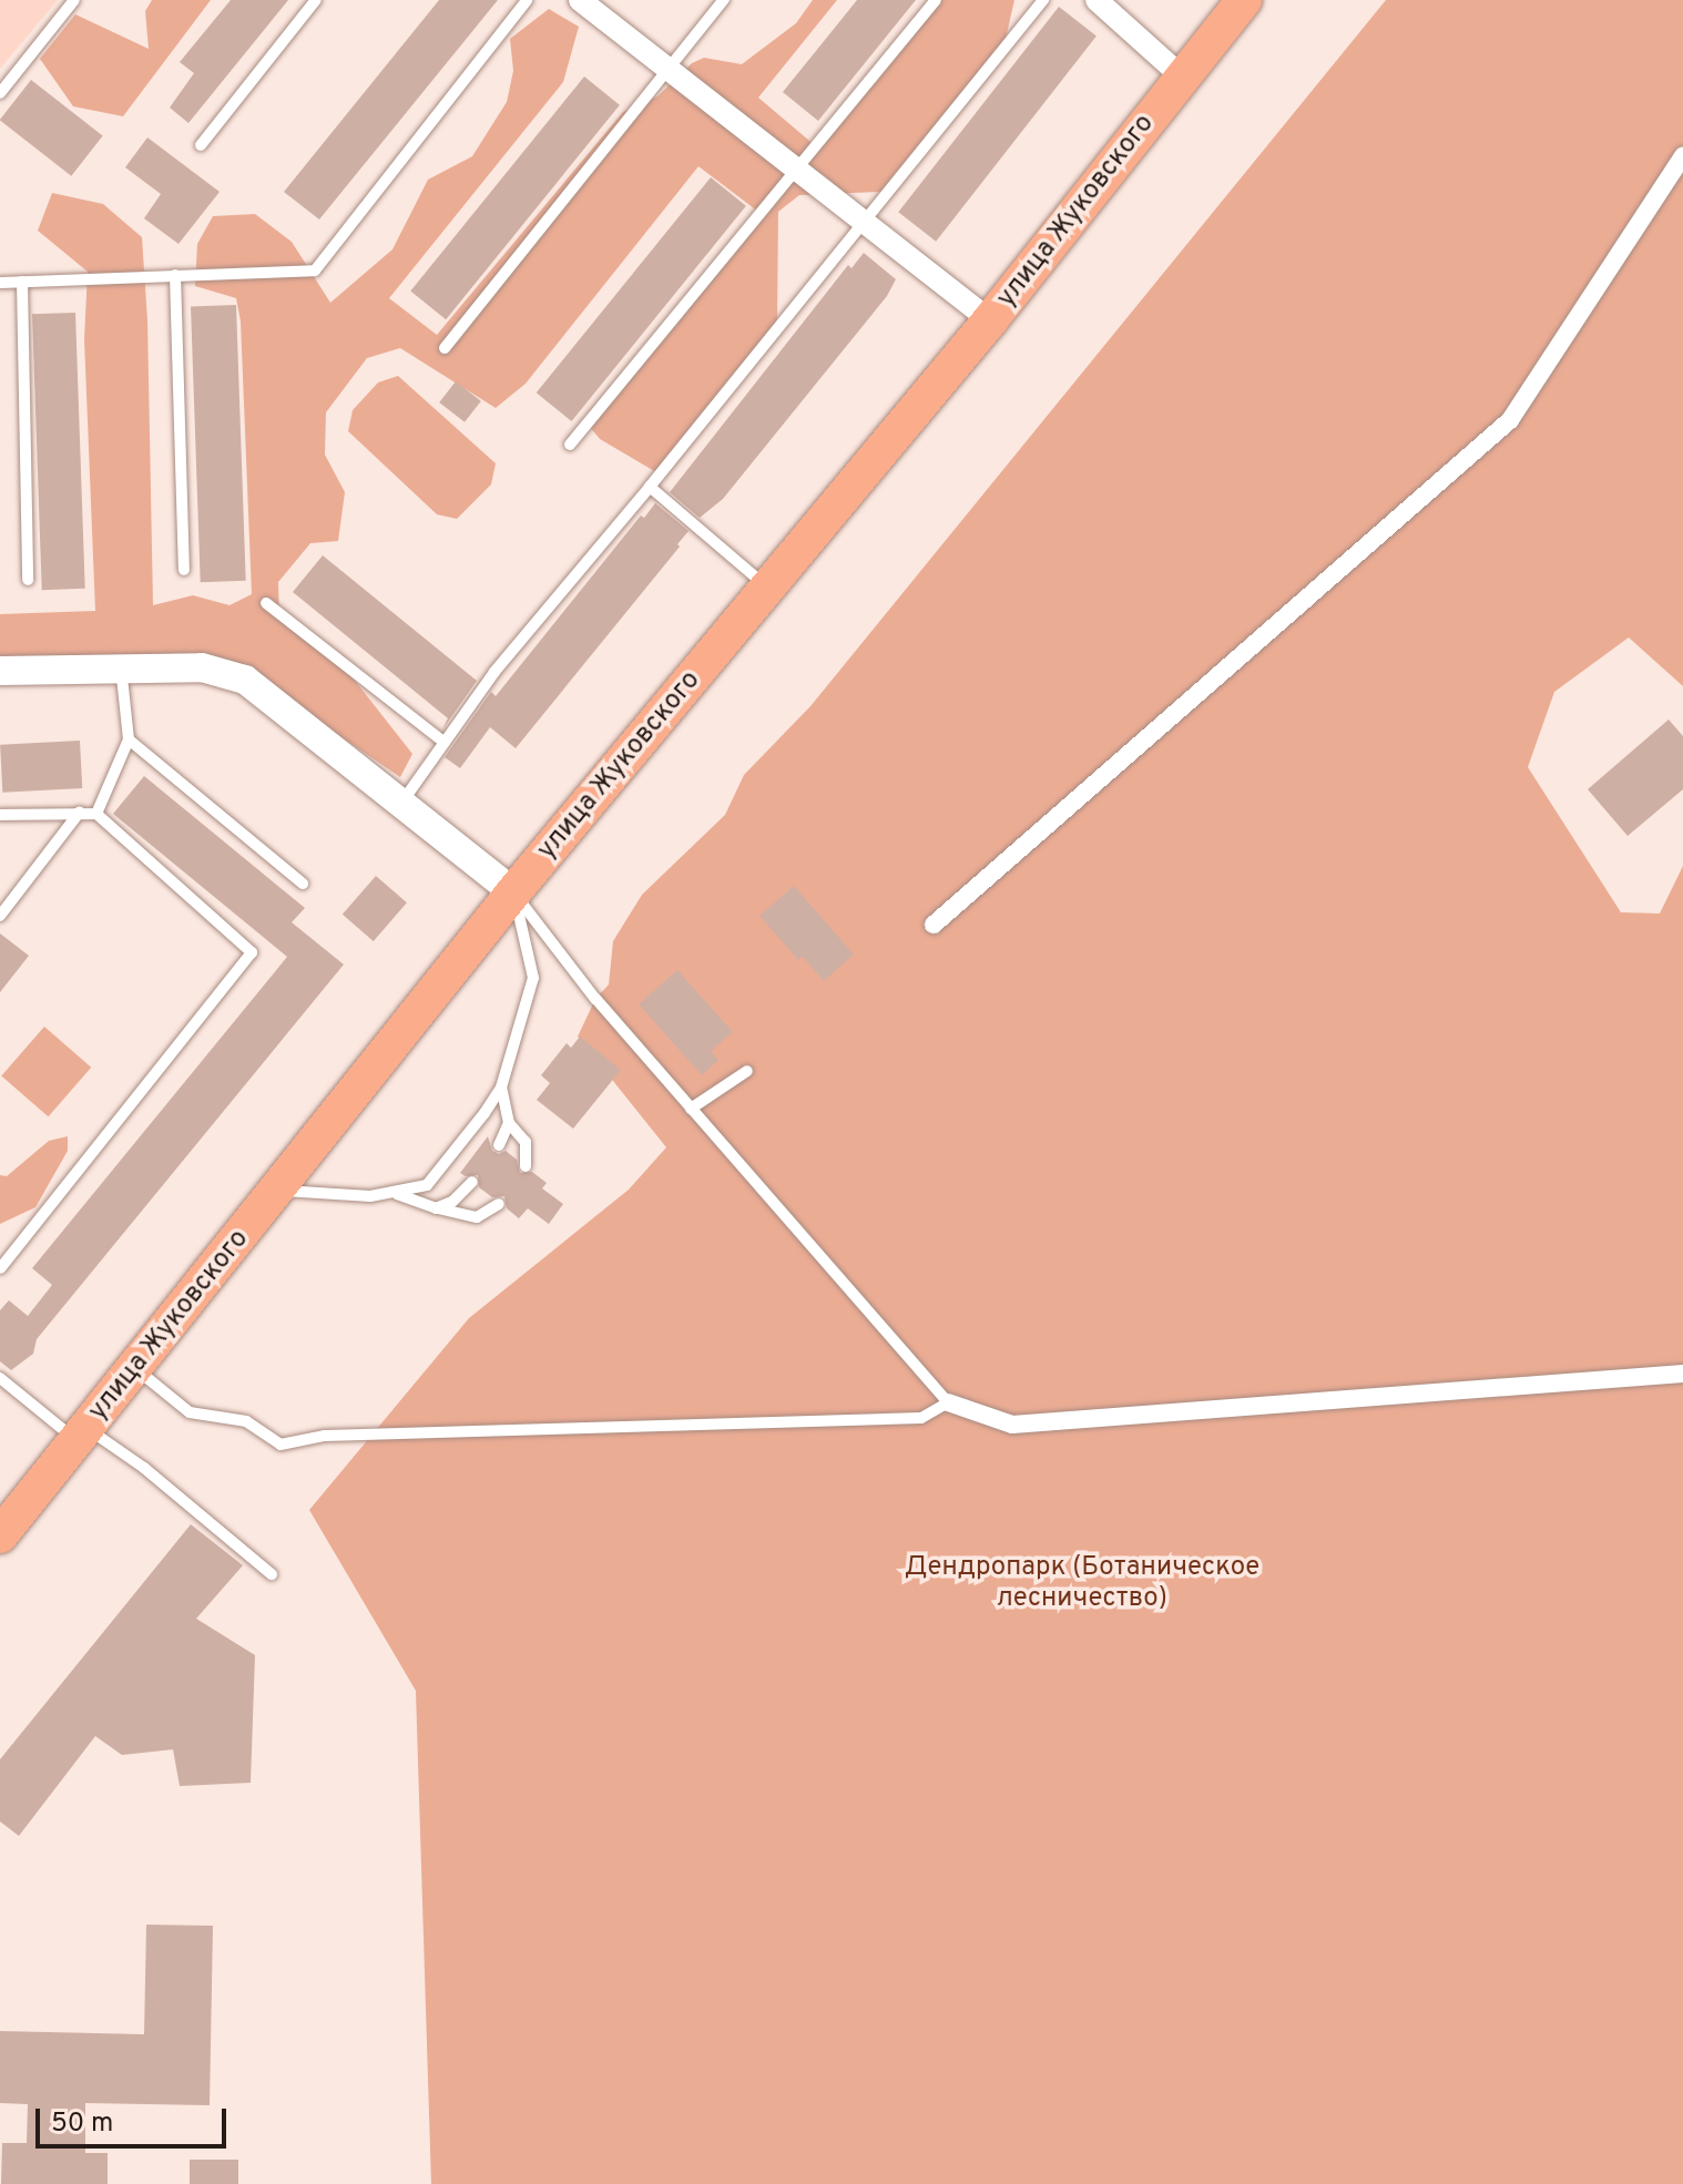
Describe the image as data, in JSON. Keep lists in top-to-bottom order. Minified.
{"streets":{"main road":["улица Жуковского"]},"parks":["Дендропарк (Ботаническое лесничество)"],"scale_bar":"50 m"}
